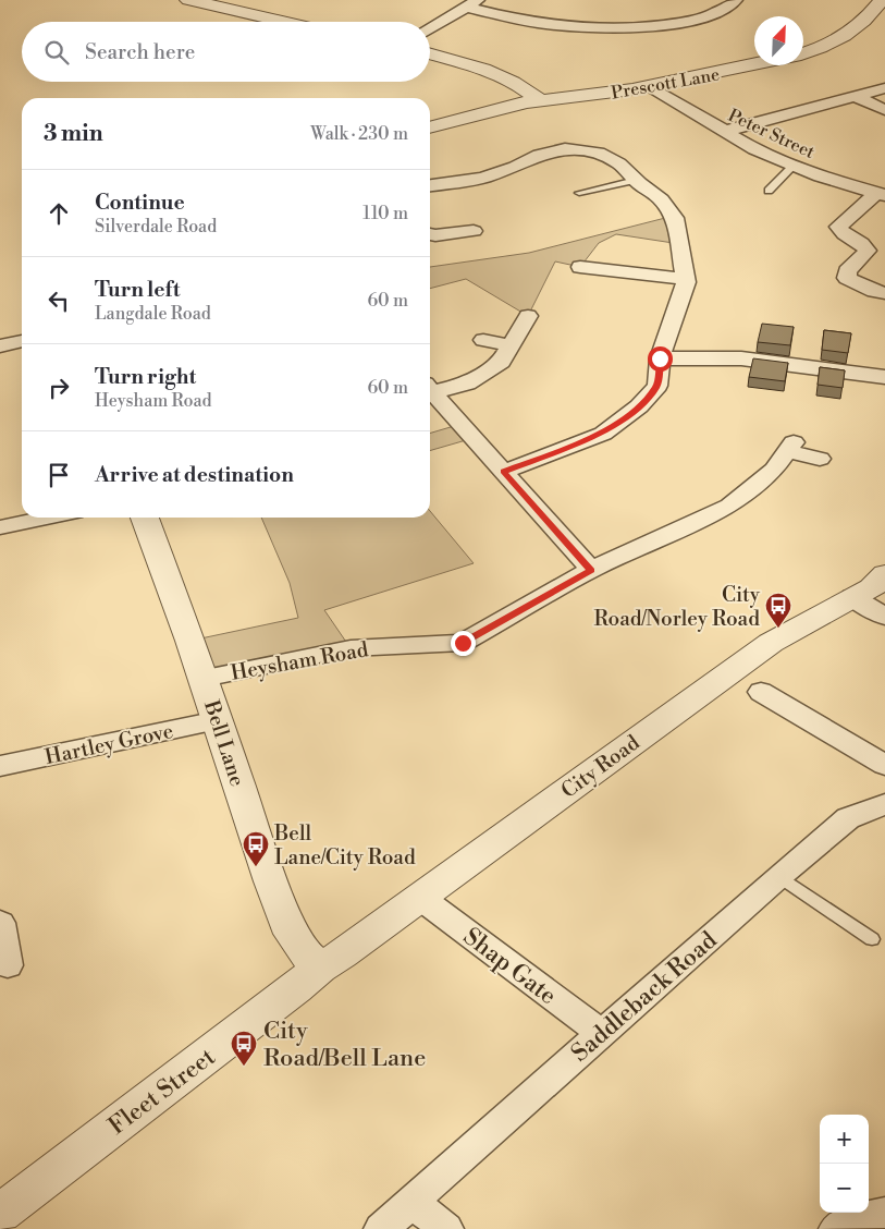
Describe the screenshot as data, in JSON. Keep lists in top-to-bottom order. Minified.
{"streets":{"street":["Prescott Lane","Peter Street","Heysham Road","Hartley Grove","Bell Lane","City Road","Shap Gate","Saddleback Road","Fleet Street"]},"crossings":[["Prescott Lane","Peter Street"],["Heysham Road","Bell Lane"],["Hartley Grove","Bell Lane"],["Bell Lane","City Road"],["Bell Lane","Fleet Street"],["City Road","Shap Gate"],["City Road","Fleet Street"],["Shap Gate","Saddleback Road"]],"places":{"bus stop":["City Road/Norley Road","Bell Lane/City Road","City Road/Bell Lane"]},"north":"top right","page":{"search":"Search here","heading":["3 min","Walk · 230 m"],"list":[["Continue","Silverdale Road","110 m"],["Turn left","Langdale Road","60 m"],["Turn right","Heysham Road","60 m"],"Arrive at destination"],"map_buttons":["+","−"]}}
